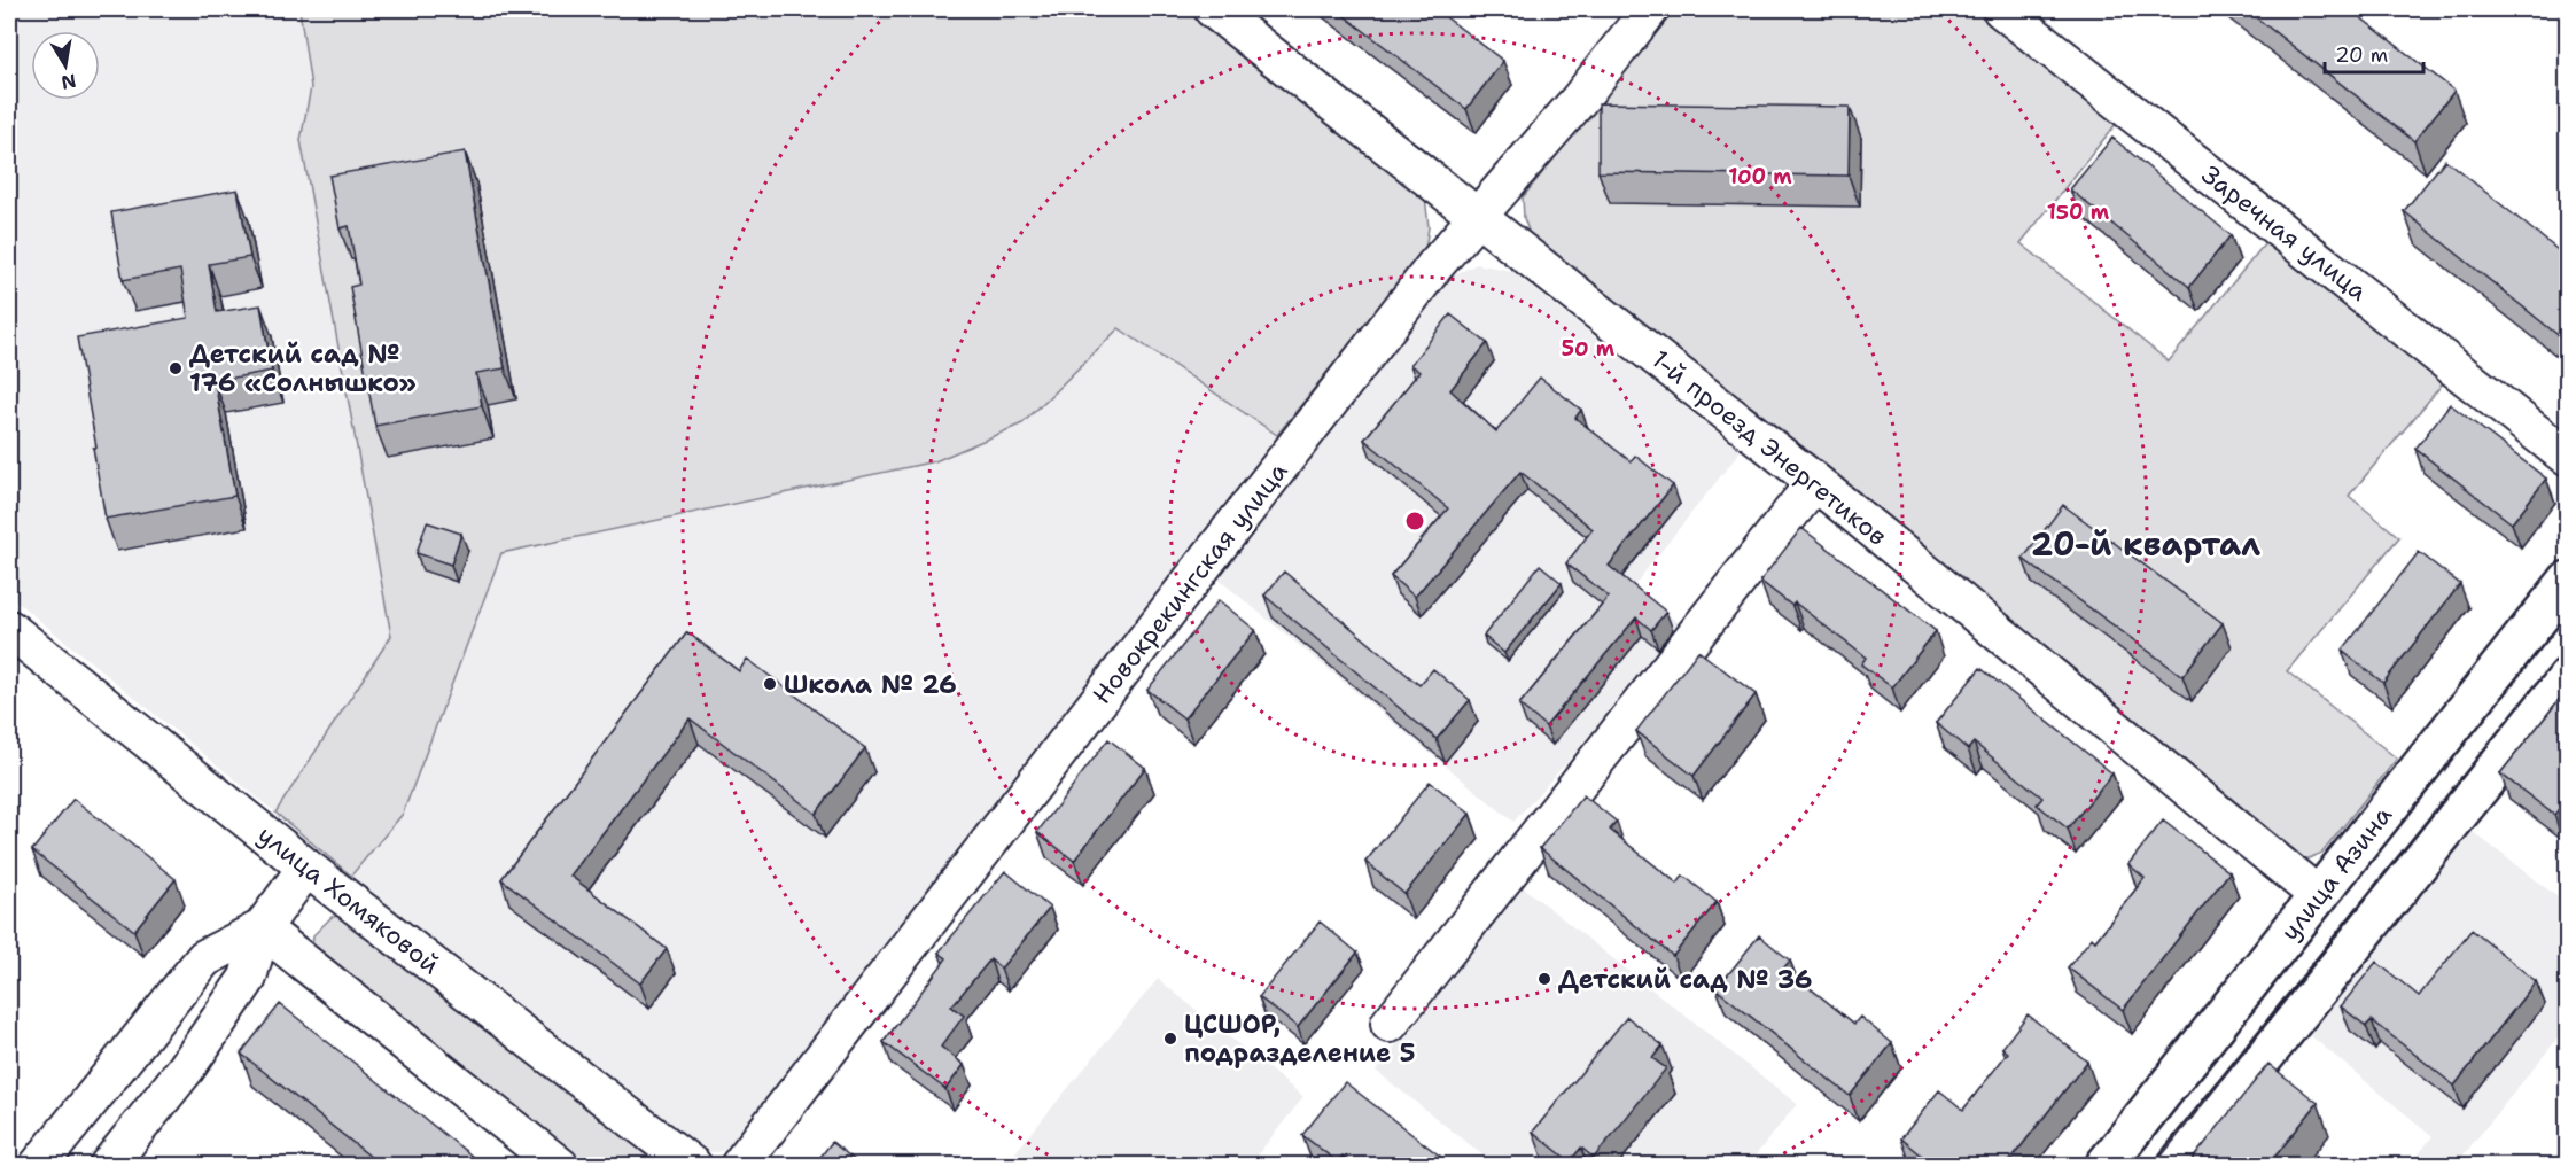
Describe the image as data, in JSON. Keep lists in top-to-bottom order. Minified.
{"streets":{"main road":["улица Азина"],"street":["Заречная улица","1-й проезд Энергетиков","Новокрекингская улица","улица Хомяковой"]},"crossings":[["1-й проезд Энергетиков","Новокрекингская улица"],["1-й проезд Энергетиков","улица Азина"]],"districts":["20-й квартал"],"places":["Детский сад № 176 «Солнышко»","Школа № 26","Детский сад № 36","ЦСШОР, подразделение 5"],"scale_bar":"20 m","north":"bottom","rings":["100 m","150 m","50 m"]}
